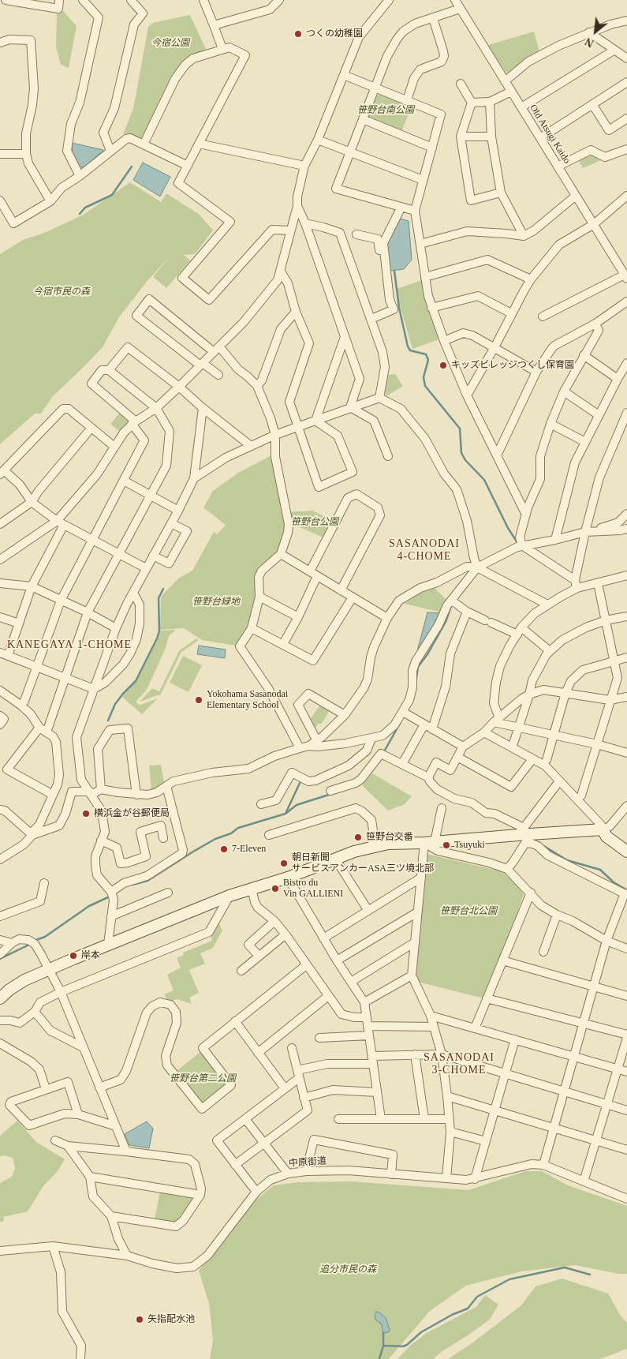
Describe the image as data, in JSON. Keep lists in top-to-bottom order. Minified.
{"streets":{"street":["Old Atsugi Kaido","中原街道"]},"districts":["SASANODAI 4-CHOME","KANEGAYA 1-CHOME","SASANODAI 3-CHOME"],"parks":["今宿公園","笹野台南公園","今宿市民の森","笹野台公園","笹野台緑地","笹野台北公園","笹野台第二公園","追分市民の森"],"places":["つくの幼稚園","キッズビレッジつくし保育園","Yokohama Sasanodai Elementary School","横浜金が谷郵便局","笹野台交番","Tsuyuki","7-Eleven","朝日新聞 サービスアンカーASA三ツ境北部","Bistro du Vin GALLIENI","岸本","矢指配水池"],"north":"bottom left"}
